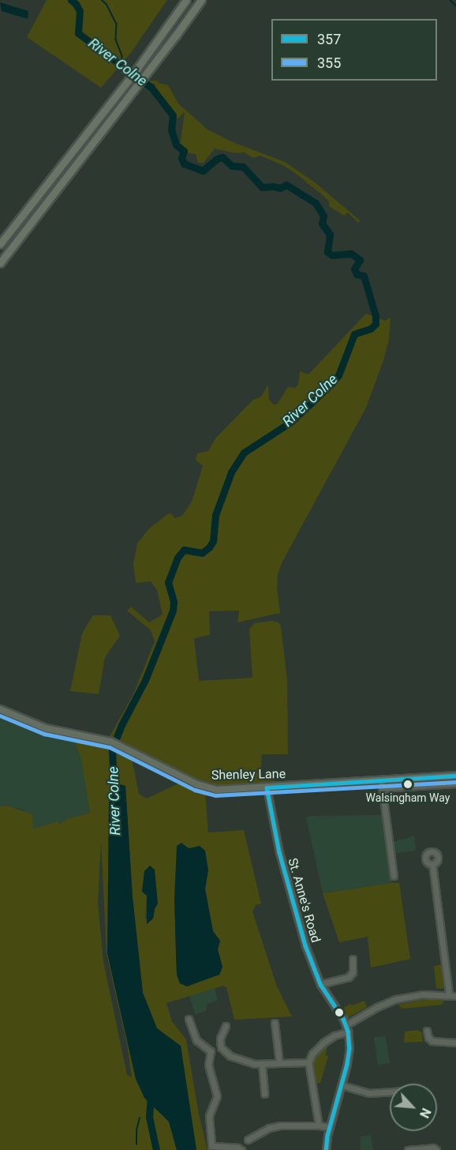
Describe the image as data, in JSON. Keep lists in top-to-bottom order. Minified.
{"streets":{"main road":["Shenley Lane"],"street":["St. Anne's Road"]},"crossings":[["Shenley Lane","St. Anne's Road"]],"water":["River Colne"],"places":["Walsingham Way"],"lines":["transit line 355","transit line 357"],"legend":["357","355"],"north":"bottom right"}
